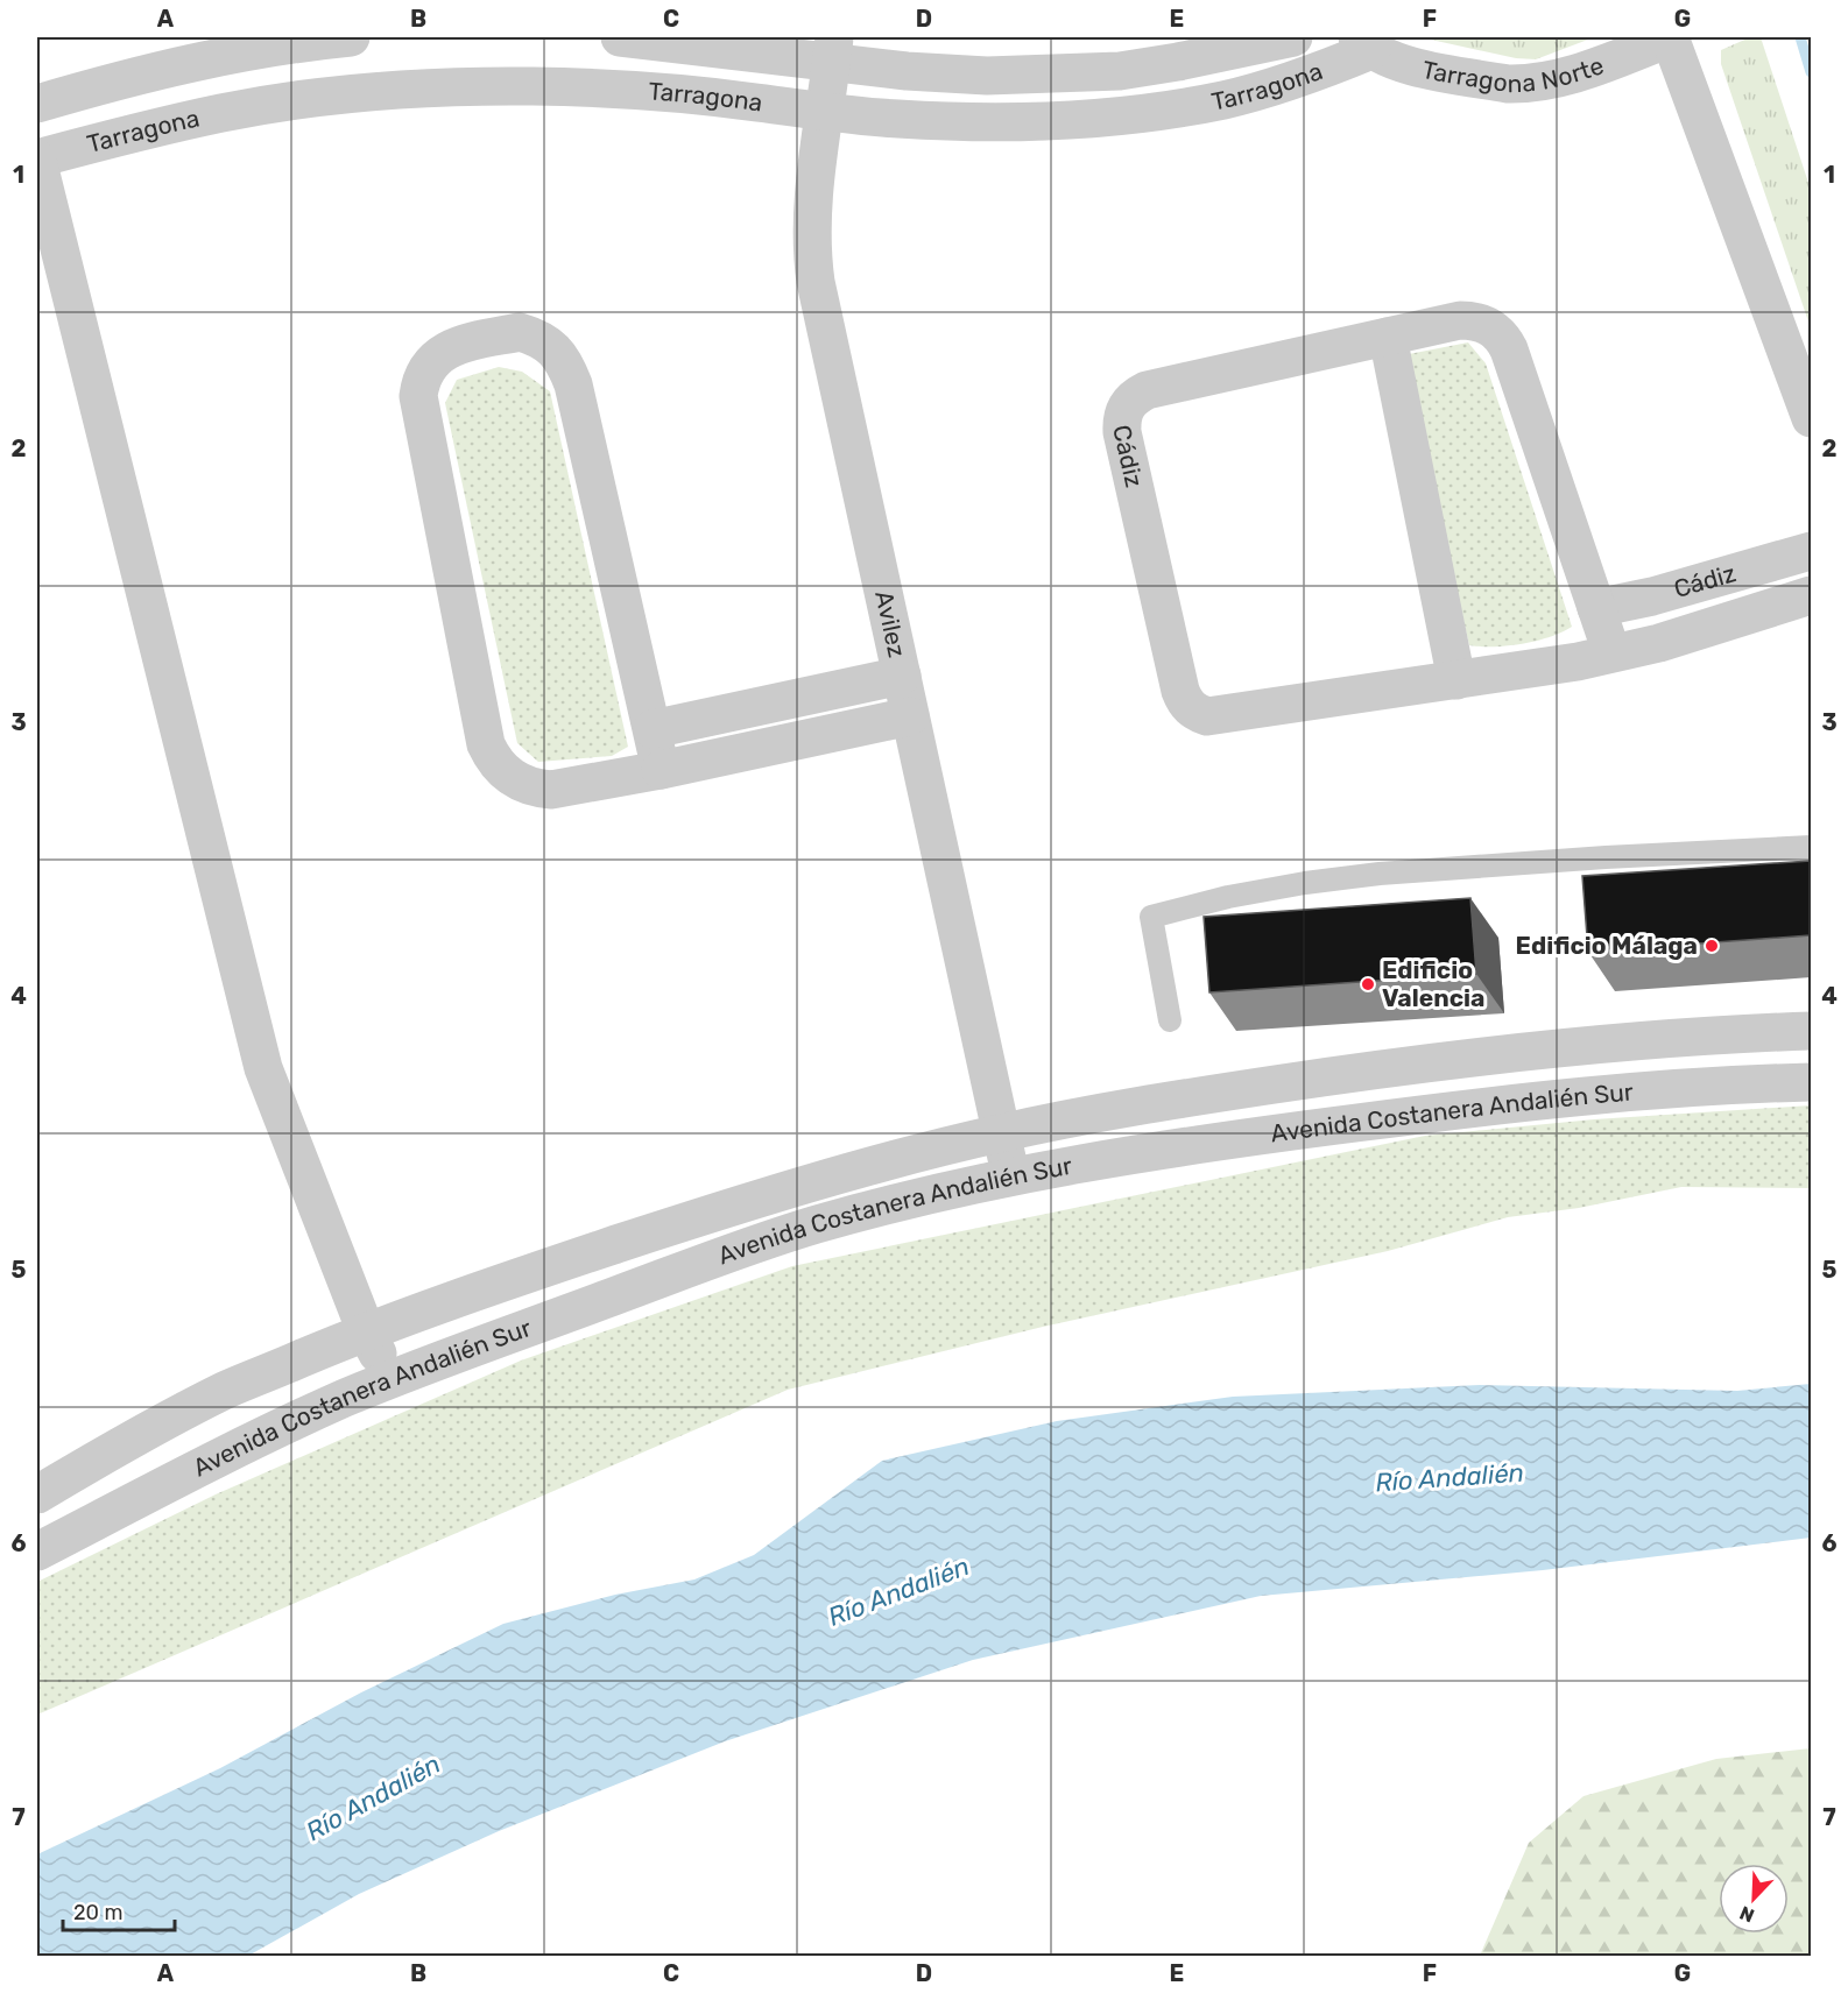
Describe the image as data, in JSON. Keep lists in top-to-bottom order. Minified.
{"streets":{"street":["Tarragona Norte","Tarragona","Cádiz","Avilez","Avenida Costanera Andalién Sur"]},"crossings":[["Tarragona Norte","Tarragona"],["Tarragona","Avilez"],["Avilez","Avenida Costanera Andalién Sur"]],"water":["Río Andalién"],"places":["Edificio Málaga","Edificio Valencia"],"scale_bar":"20 m","north":"bottom left","grid":{"columns":["A","B","C","D","E","F","G"],"rows":["1","2","3","4","5","6","7"]}}
